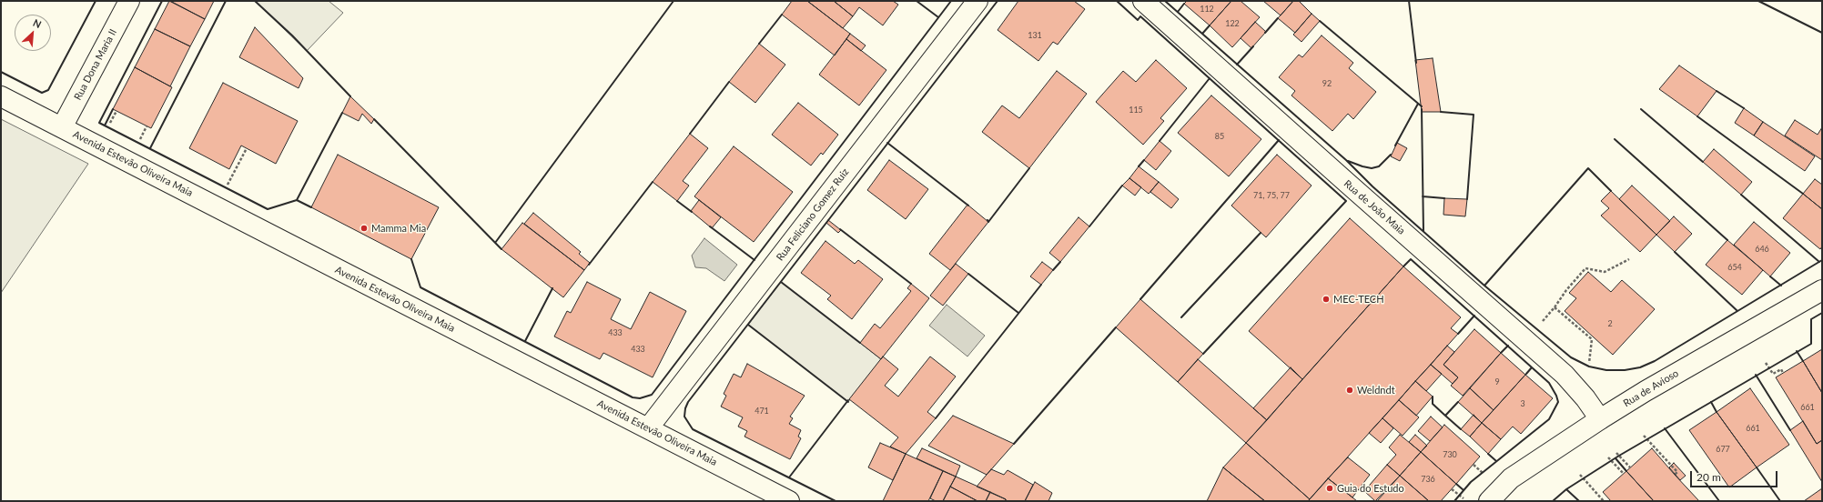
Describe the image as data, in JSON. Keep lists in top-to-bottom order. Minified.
{"streets":{"street":["Rua Dona Maria II","Avenida Estevão Oliveira Maia","Rua de João Maia","Rua Feliciano Gomez Ruiz","Rua de Avioso"]},"crossings":[["Rua Dona Maria II","Avenida Estevão Oliveira Maia"],["Avenida Estevão Oliveira Maia","Rua Feliciano Gomez Ruiz"],["Rua de João Maia","Rua de Avioso"]],"places":["Mamma Mia","MEC-TECH","Weldndt","Guia do Estudo"],"house_numbers":["112","122","131","92","115","85","71, 75, 77","646","654","2","433","433","9","3","661","471","661","677","730","736"],"scale_bar":"20 m","north":"top right"}
